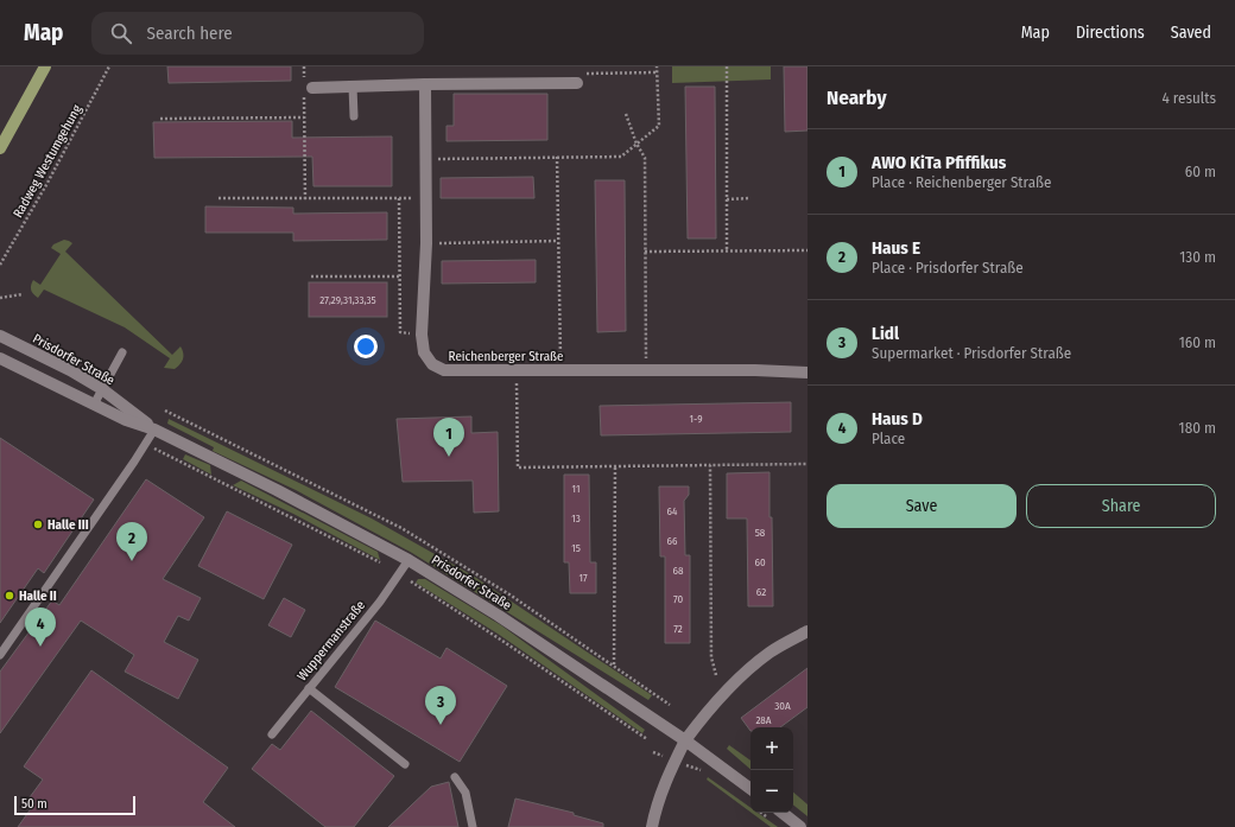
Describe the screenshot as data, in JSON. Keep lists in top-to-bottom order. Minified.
{"streets":{"main road":["Reichenberger Straße","Prisdorfer Straße"],"lane":["Wuppermanstraße"],"path":["Radweg Westumgehung"]},"crossings":[["Prisdorfer Straße","Wuppermanstraße"]],"places":["Halle III","Halle II"],"house_numbers":["27,29,31,33,35","1-9","11","64","13","58","66","15","60","68","17","62","70","72","30A","28A"],"scale_bar":"50 m","page":{"header":"Map","search":"Search here","nav":["Map","Directions","Saved"],"heading":["Nearby","4 results"],"list":[{"mark":"1","name":"AWO KiTa Pfiffikus","note":"Place · Reichenberger Straße","value":"60 m"},{"mark":"2","name":"Haus E","note":"Place · Prisdorfer Straße","value":"130 m"},{"mark":"3","name":"Lidl","note":"Supermarket · Prisdorfer Straße","value":"160 m"},{"mark":"4","name":"Haus D","note":"Place","value":"180 m"}],"pins":["1","2","4","3"],"buttons":["Save","Share"],"map_buttons":["+","−"],"scale":"50 m"}}
